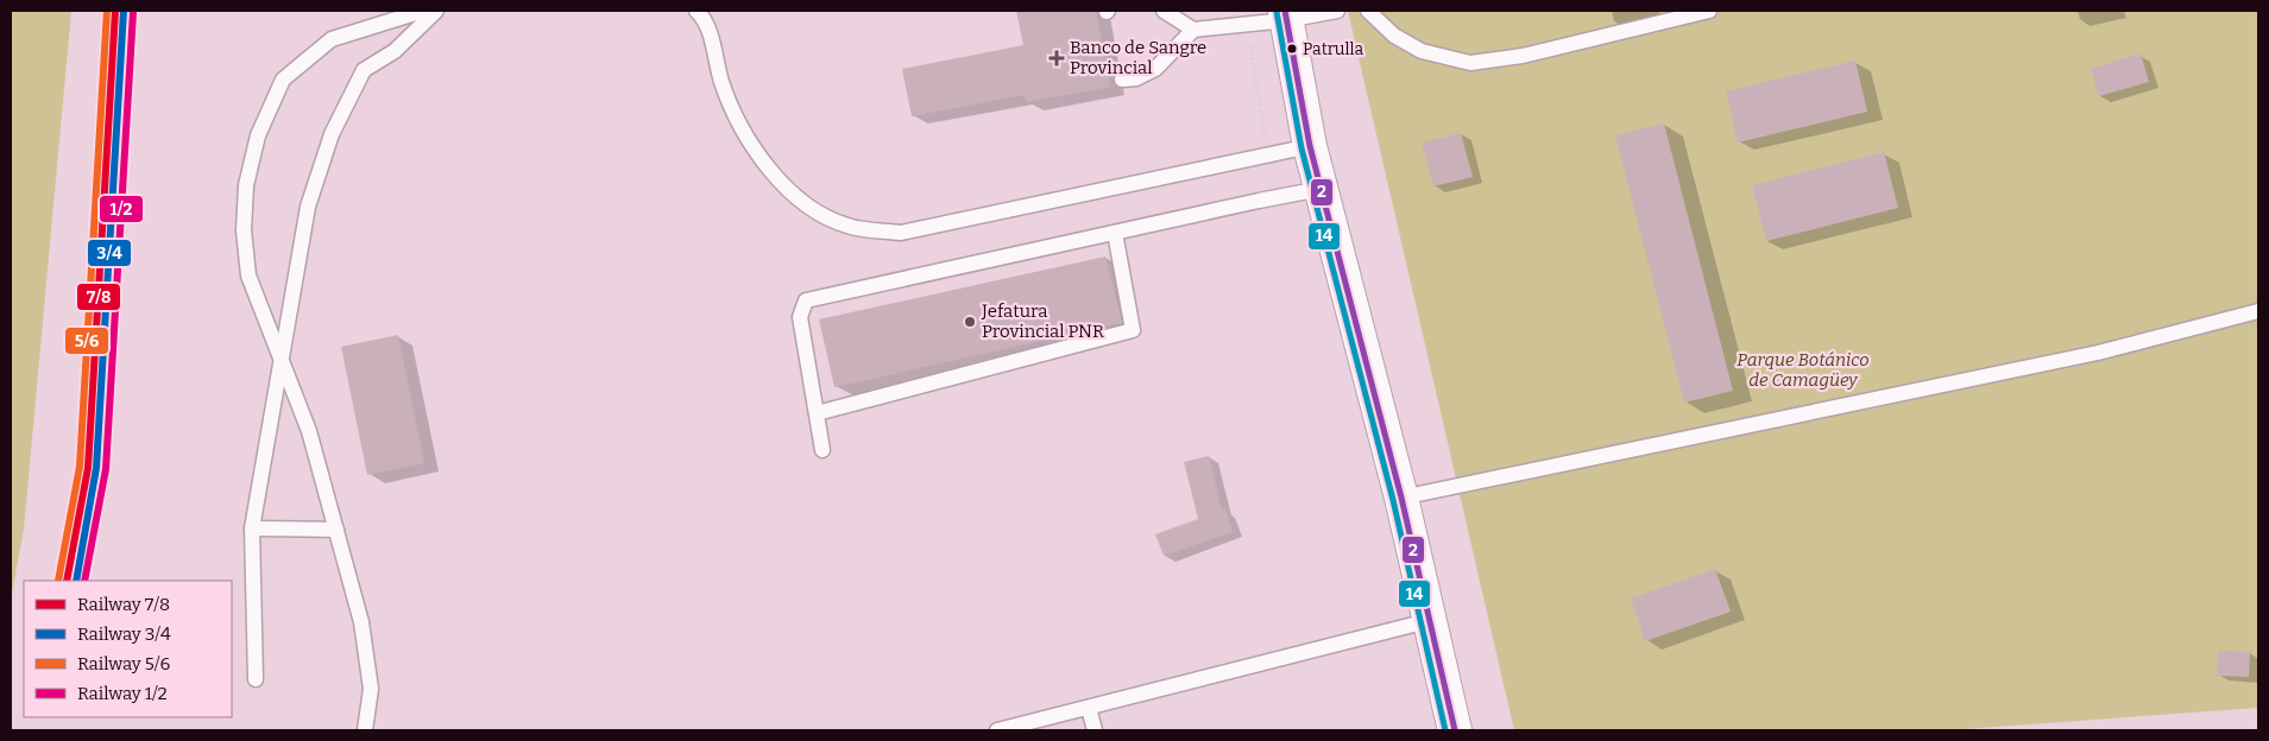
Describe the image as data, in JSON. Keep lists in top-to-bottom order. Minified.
{"parks":["Parque Botánico de Camagüey"],"places":{"other":["Patrulla","Jefatura Provincial PNR"],"health":["Banco de Sangre Provincial"]},"lines":["rail line 7/8","rail line 3/4","rail line 5/6","transit line 2","rail line 1/2","transit line 14"],"legend":["Railway 7/8","Railway 3/4","Railway 5/6","Railway 1/2"]}
